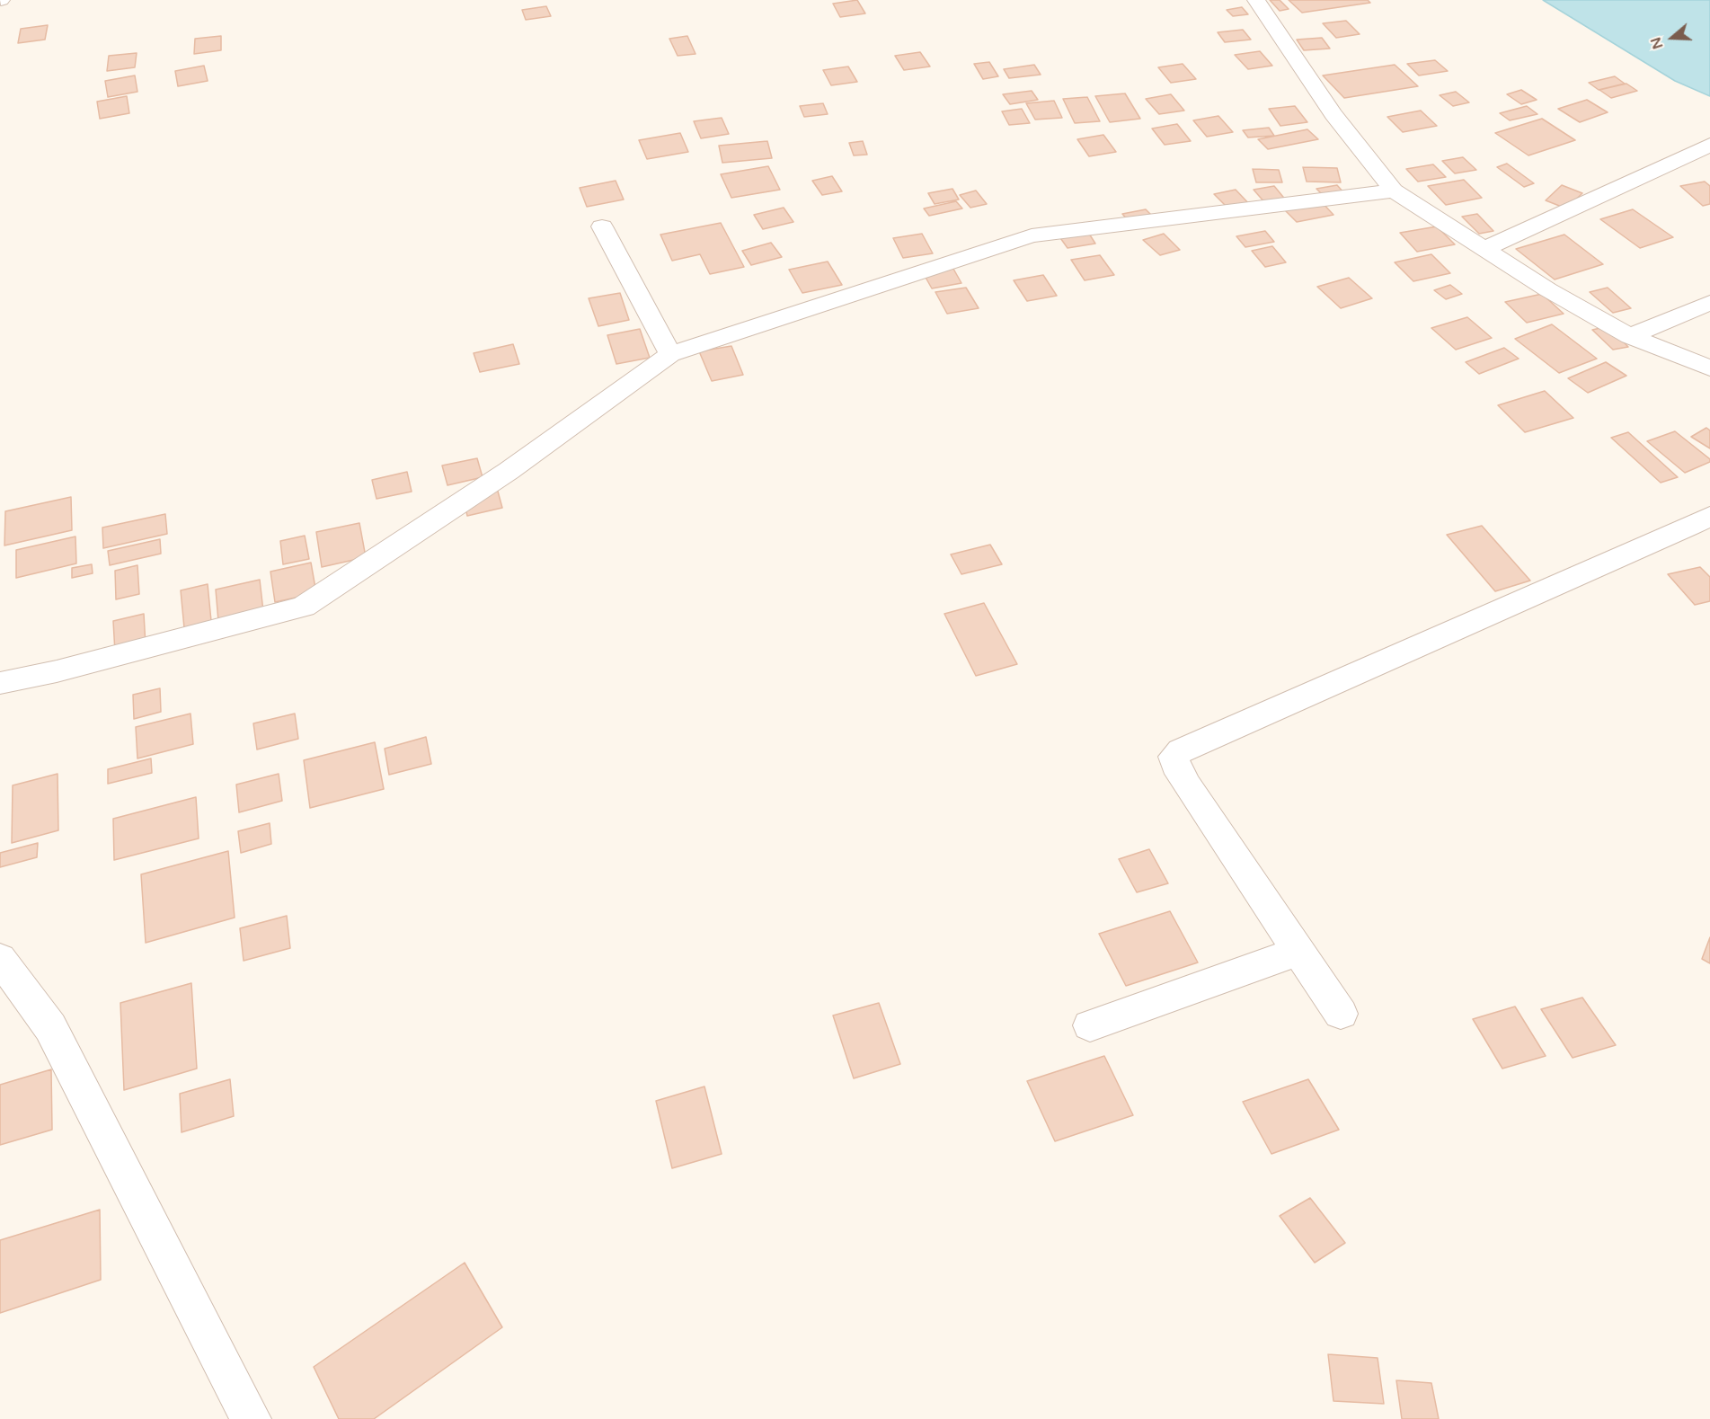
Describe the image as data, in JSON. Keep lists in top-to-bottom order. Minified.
{"north":"left"}
